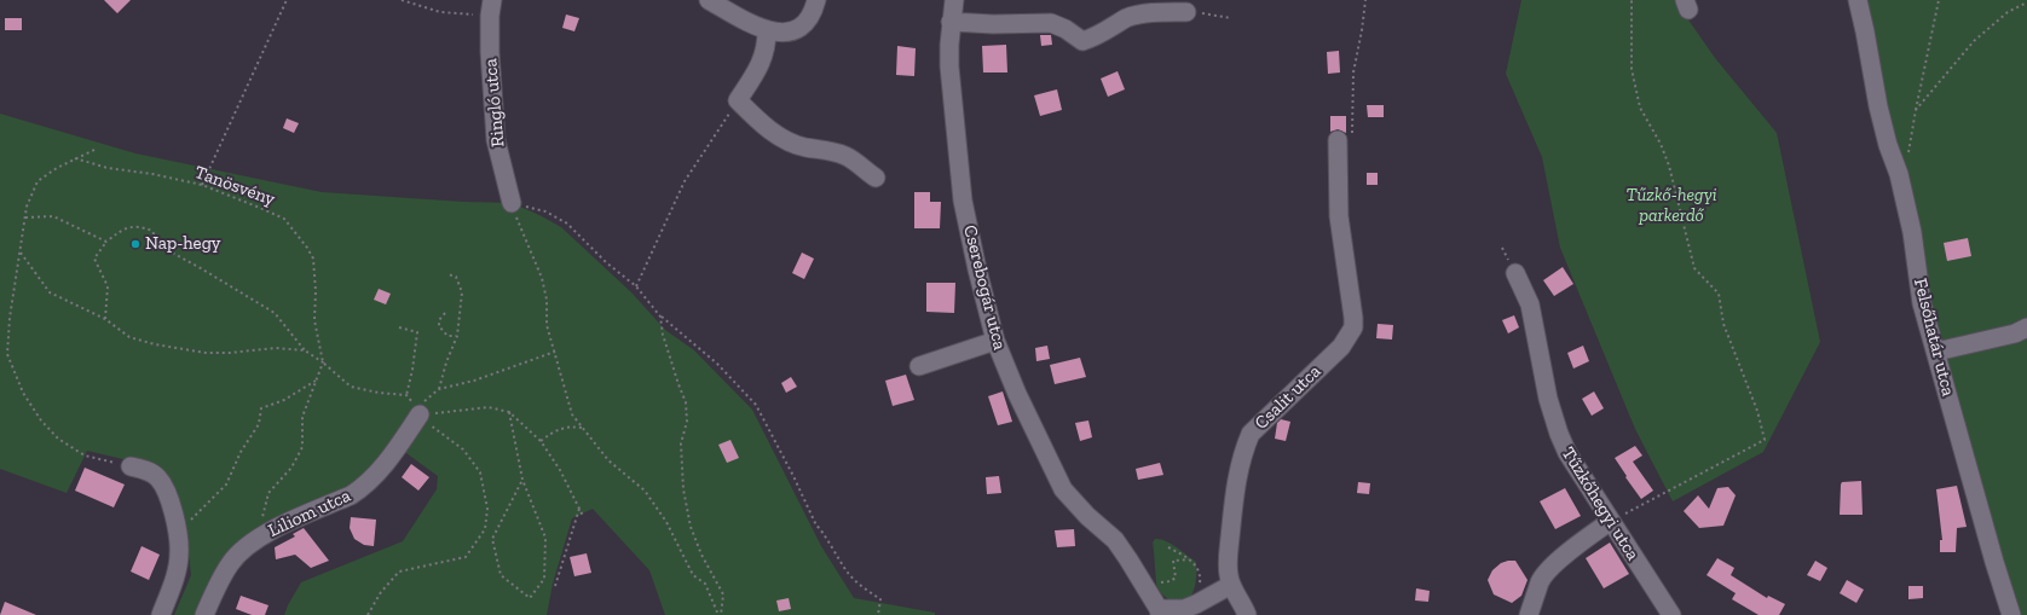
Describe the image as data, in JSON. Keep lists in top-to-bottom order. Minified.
{"streets":{"street":["Ringló utca","Cserebogár utca","Felsőhatár utca","Csalit utca","Tűzkőhegyi utca","Liliom utca"],"path":["Tanösvény"]},"parks":["Tűzkő-hegyi parkerdő"],"places":["Nap-hegy"]}
